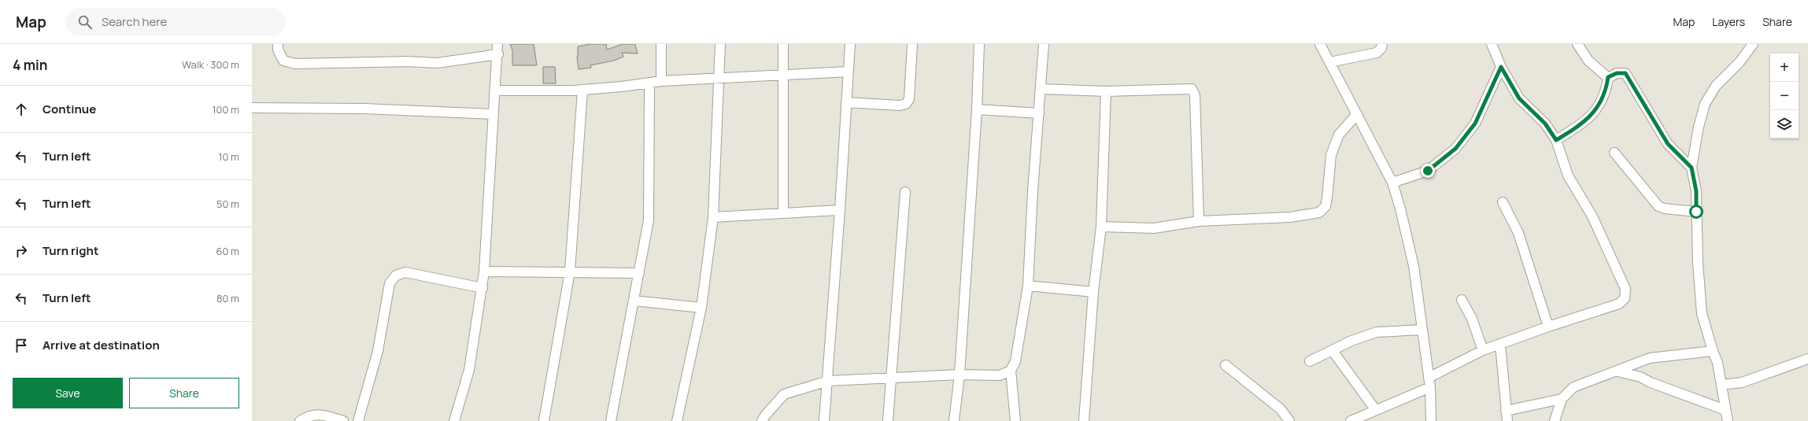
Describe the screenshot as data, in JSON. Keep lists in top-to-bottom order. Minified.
{"page":{"header":"Map","search":"Search here","nav":["Map","Layers","Share"],"heading":["4 min","Walk · 300 m"],"map_buttons":["+","−"],"list":[["Continue","100 m"],["Turn left","10 m"],["Turn left","50 m"],["Turn right","60 m"],["Turn left","80 m"],"Arrive at destination"],"buttons":["Save","Share"]}}
